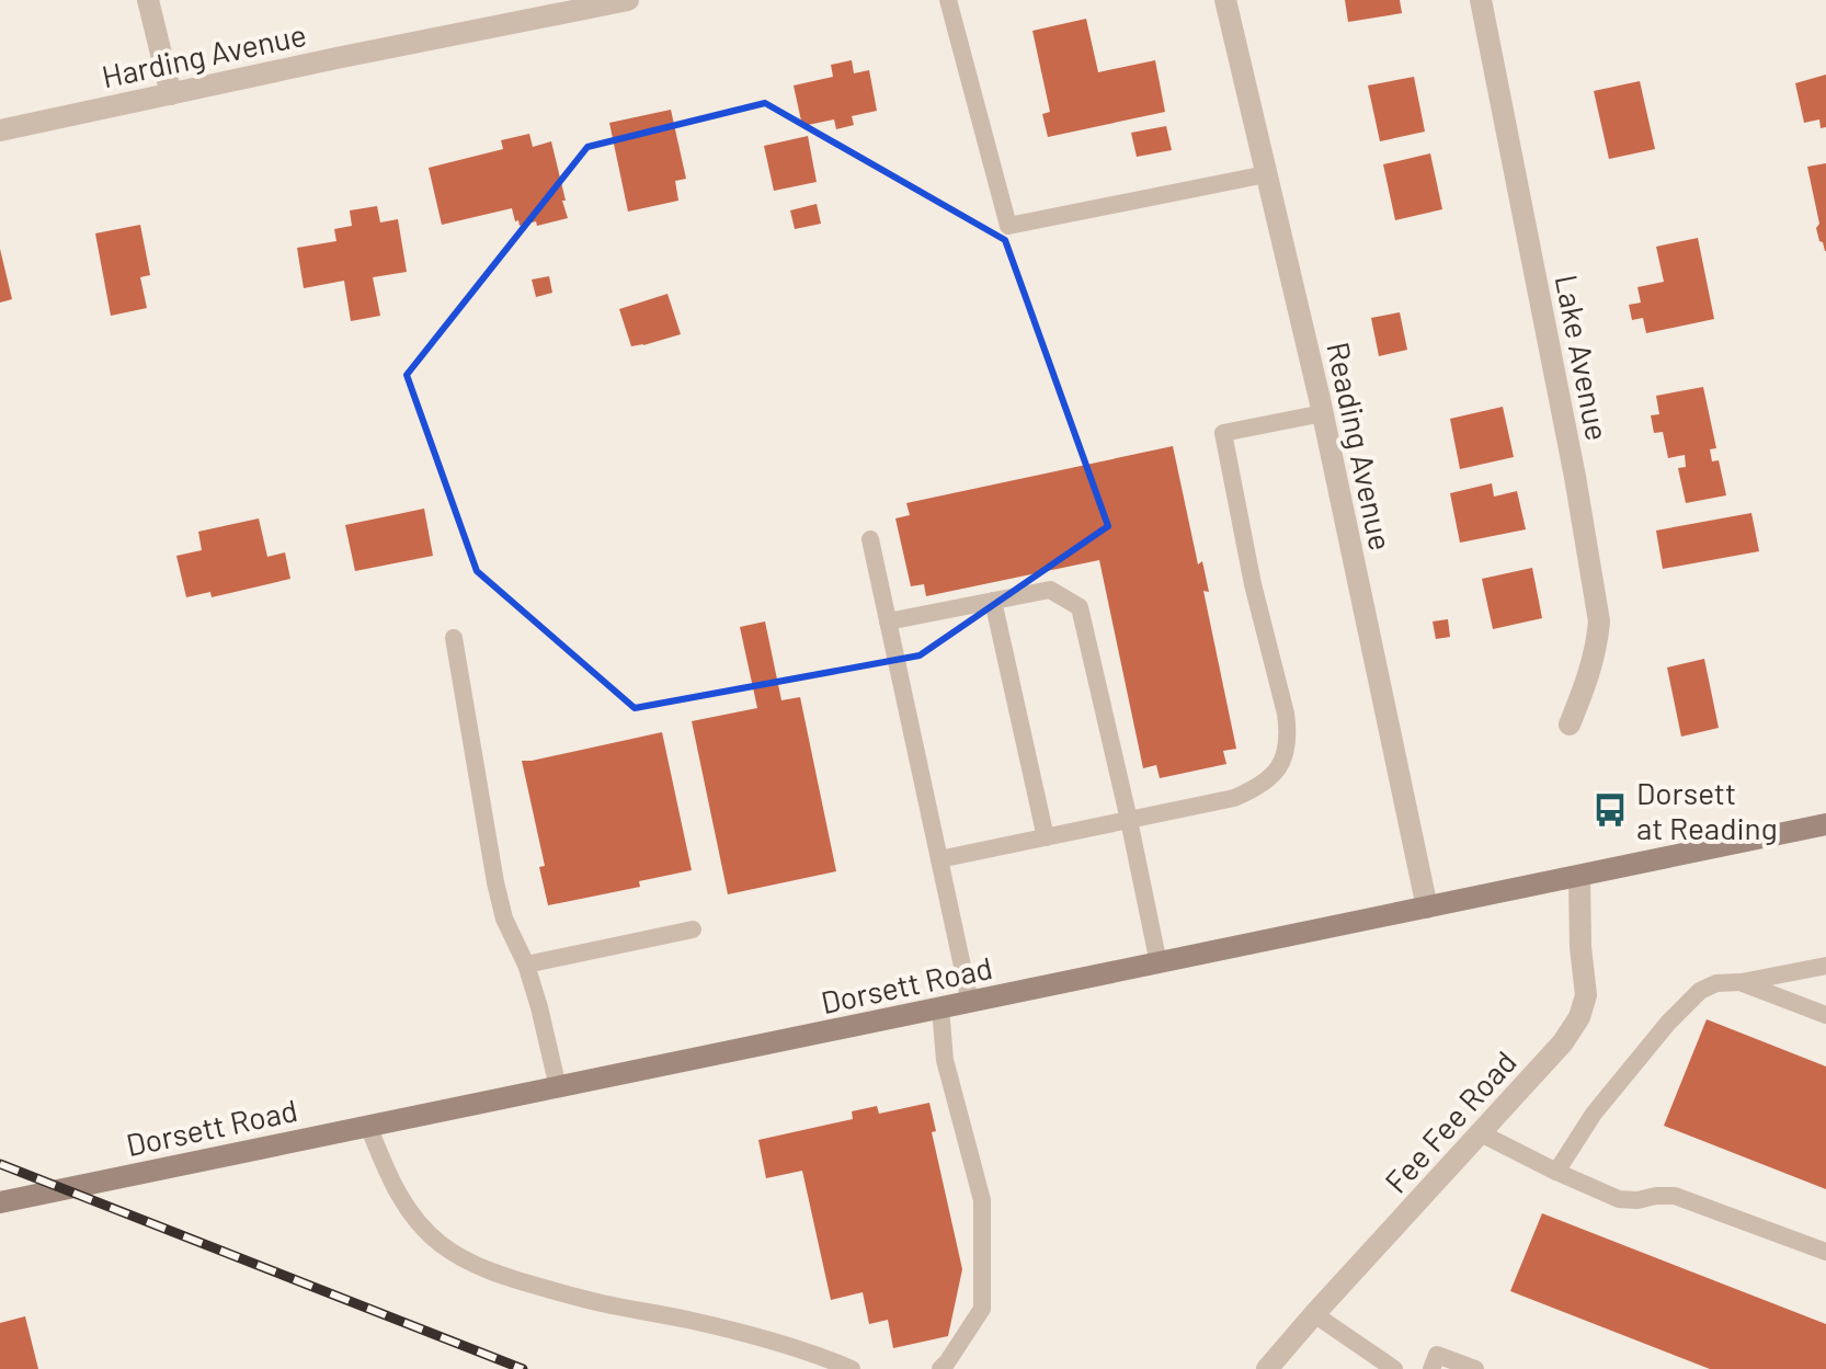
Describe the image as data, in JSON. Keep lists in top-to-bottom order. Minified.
{"streets":{"main road":["Dorsett Road"],"street":["Harding Avenue","Lake Avenue","Reading Avenue","Fee Fee Road"]},"crossings":[["Reading Avenue","Dorsett Road"],["Dorsett Road","Fee Fee Road"]],"places":{"bus stop":["Dorsett at Reading"]}}
